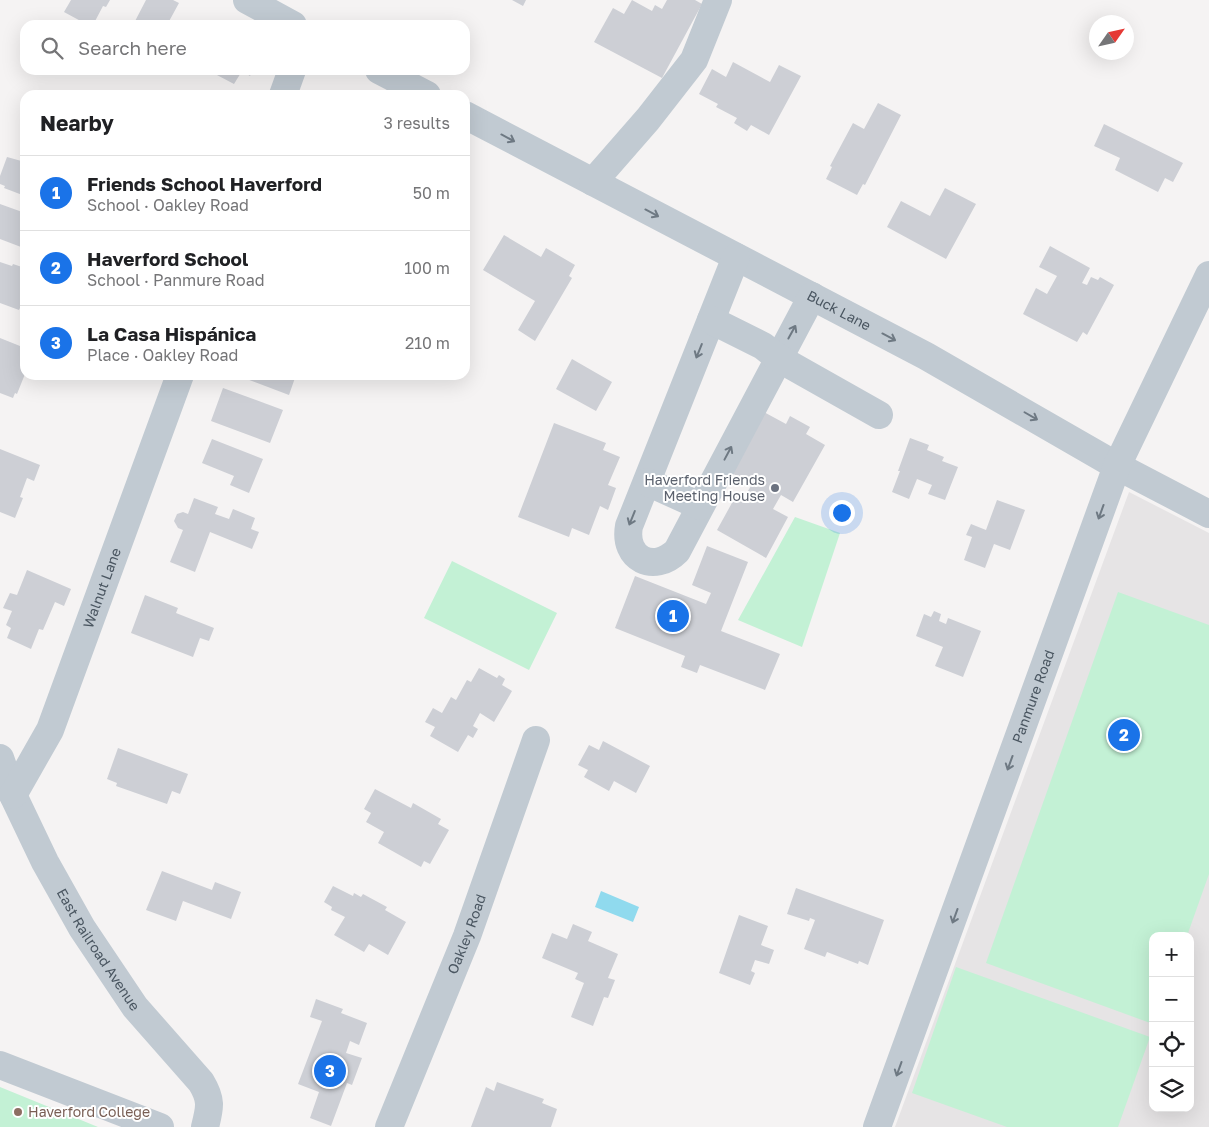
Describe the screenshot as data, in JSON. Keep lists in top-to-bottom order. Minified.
{"streets":{"street":["Buck Lane","Walnut Lane","Panmure Road","Oakley Road","East Railroad Avenue"]},"crossings":[["Buck Lane","Panmure Road"],["Walnut Lane","East Railroad Avenue"]],"one_way":["Buck Lane","Panmure Road"],"places":["Haverford Friends Meeting House","Haverford College"],"north":"top right","page":{"search":"Search here","heading":["Nearby","3 results"],"list":[{"mark":"1","name":"Friends School Haverford","note":"School · Oakley Road","value":"50 m"},{"mark":"2","name":"Haverford School","note":"School · Panmure Road","value":"100 m"},{"mark":"3","name":"La Casa Hispánica","note":"Place · Oakley Road","value":"210 m"}],"pins":["1","2","3"],"map_buttons":["+","−"]}}
